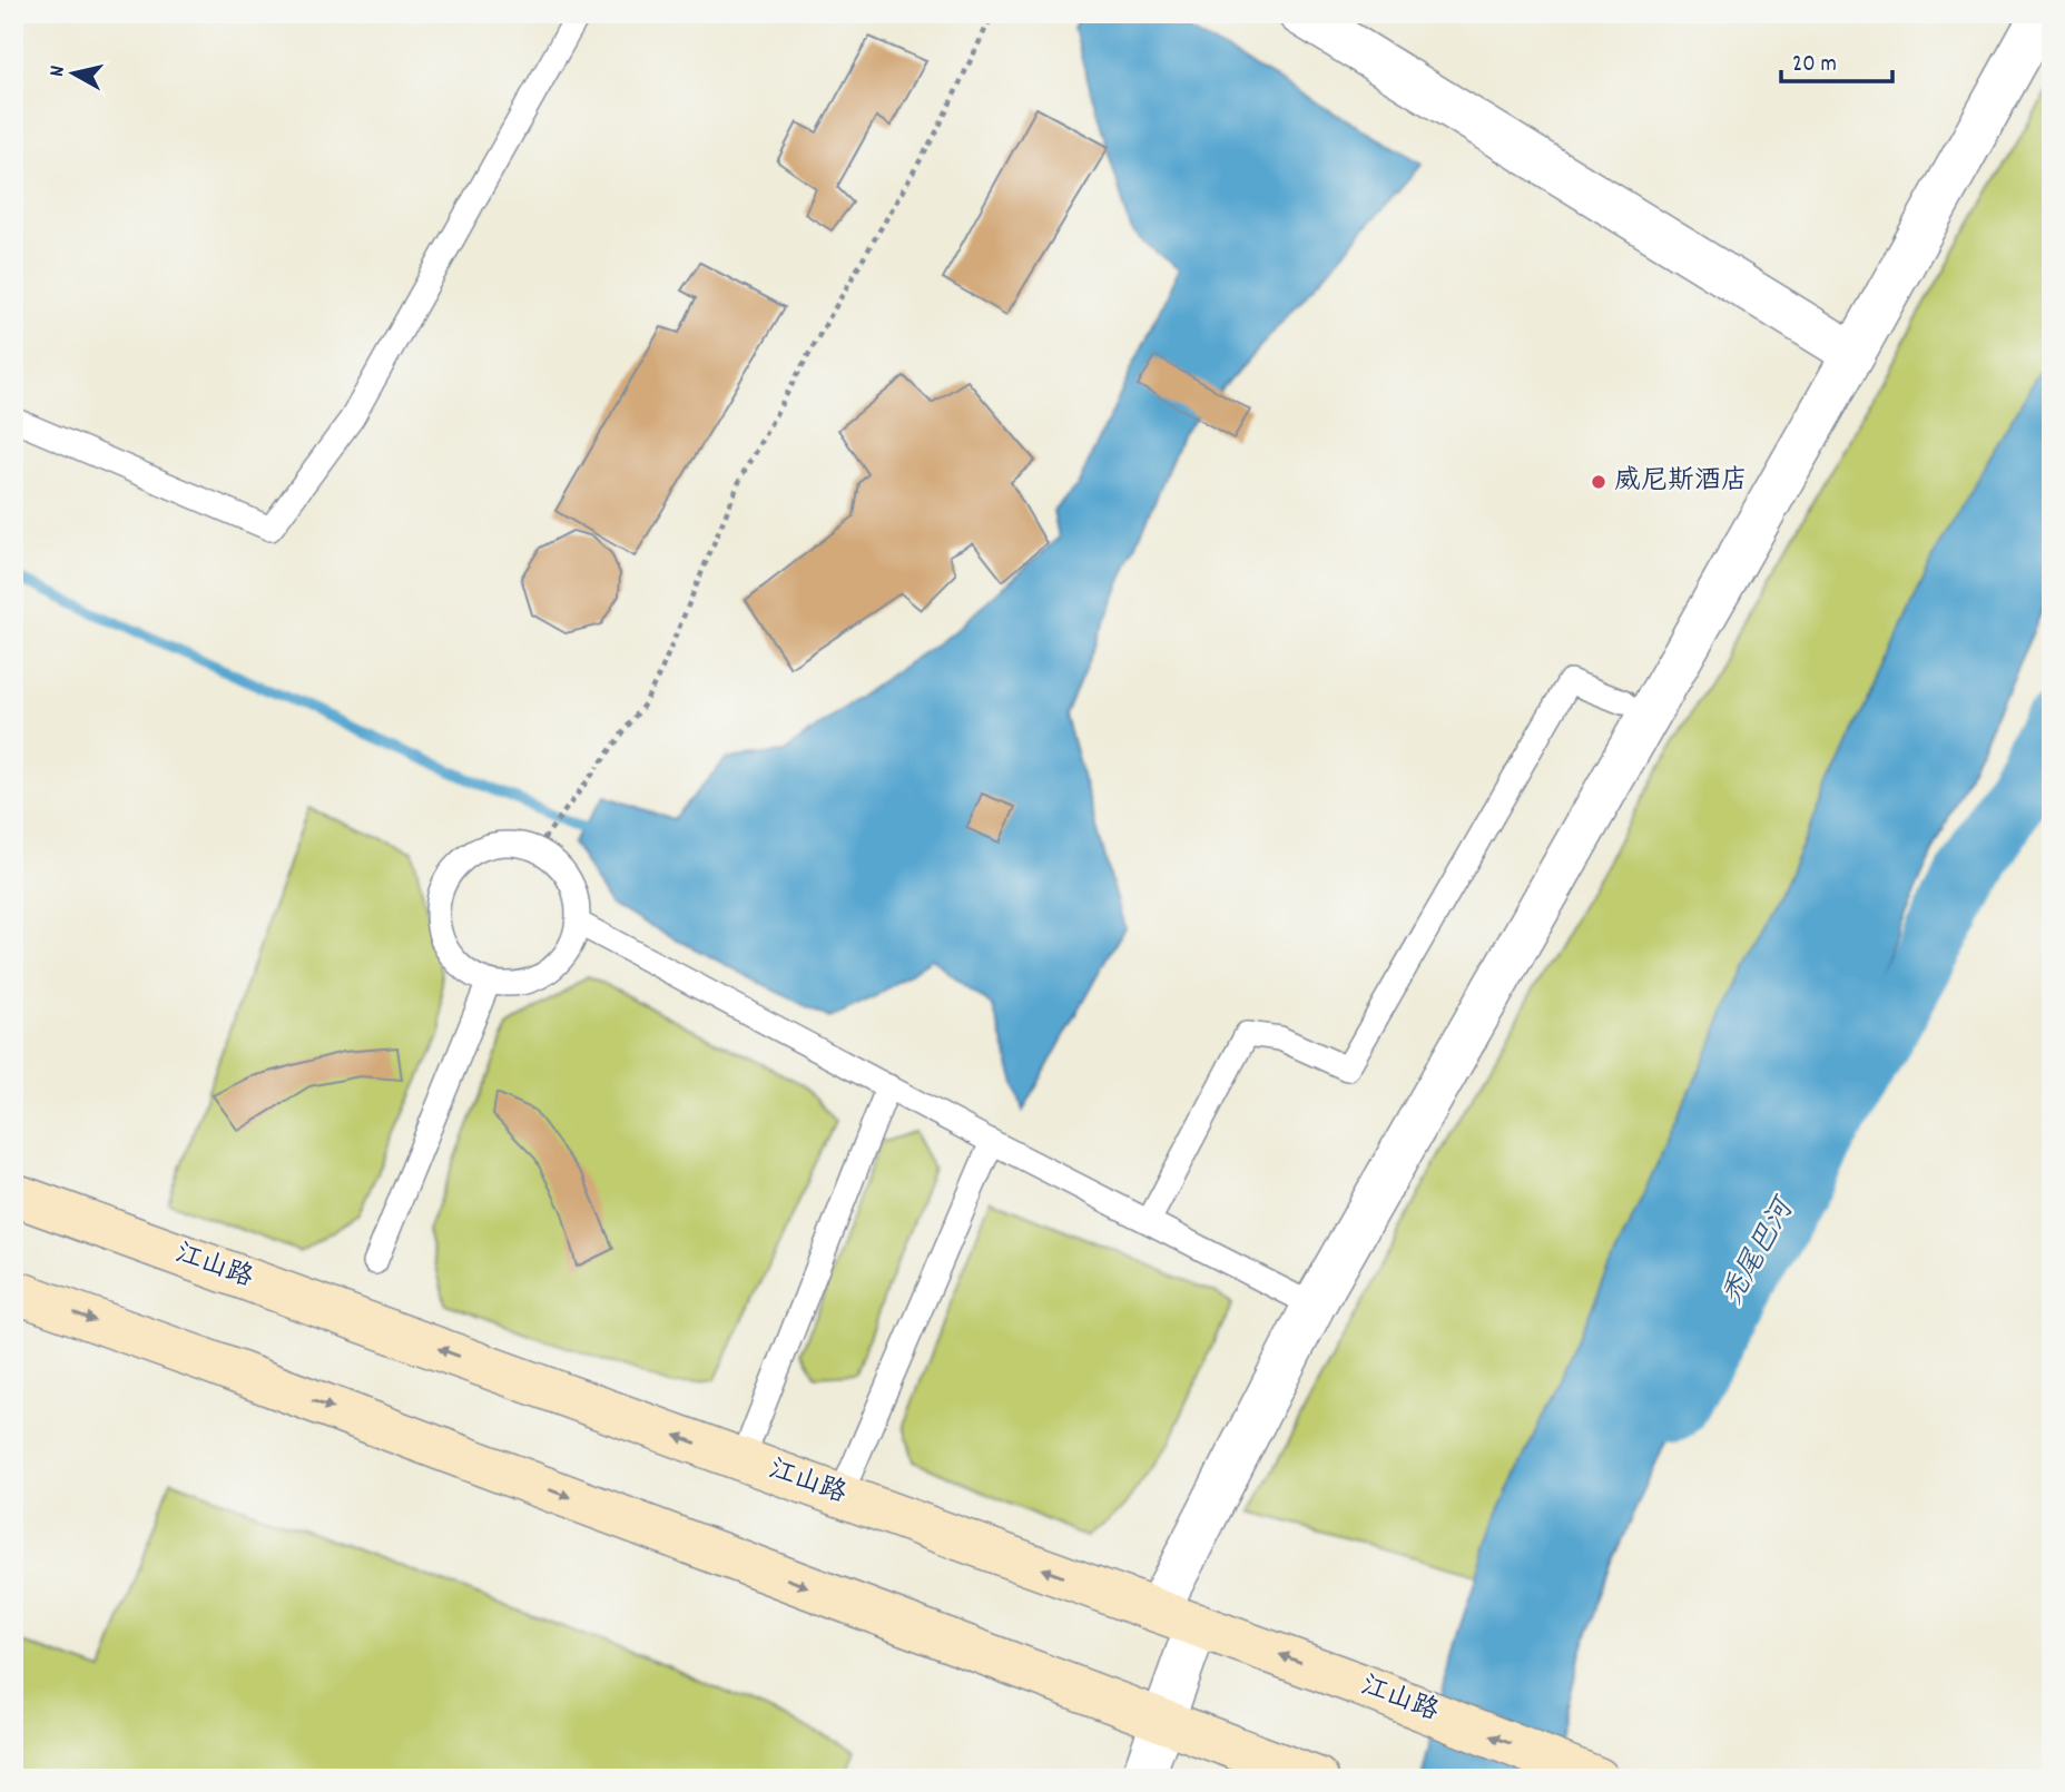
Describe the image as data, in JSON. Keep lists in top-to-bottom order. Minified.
{"streets":{"main road":["江山路"]},"water":["秃尾巴河"],"places":["威尼斯酒店"],"scale_bar":"20 m","north":"left"}
